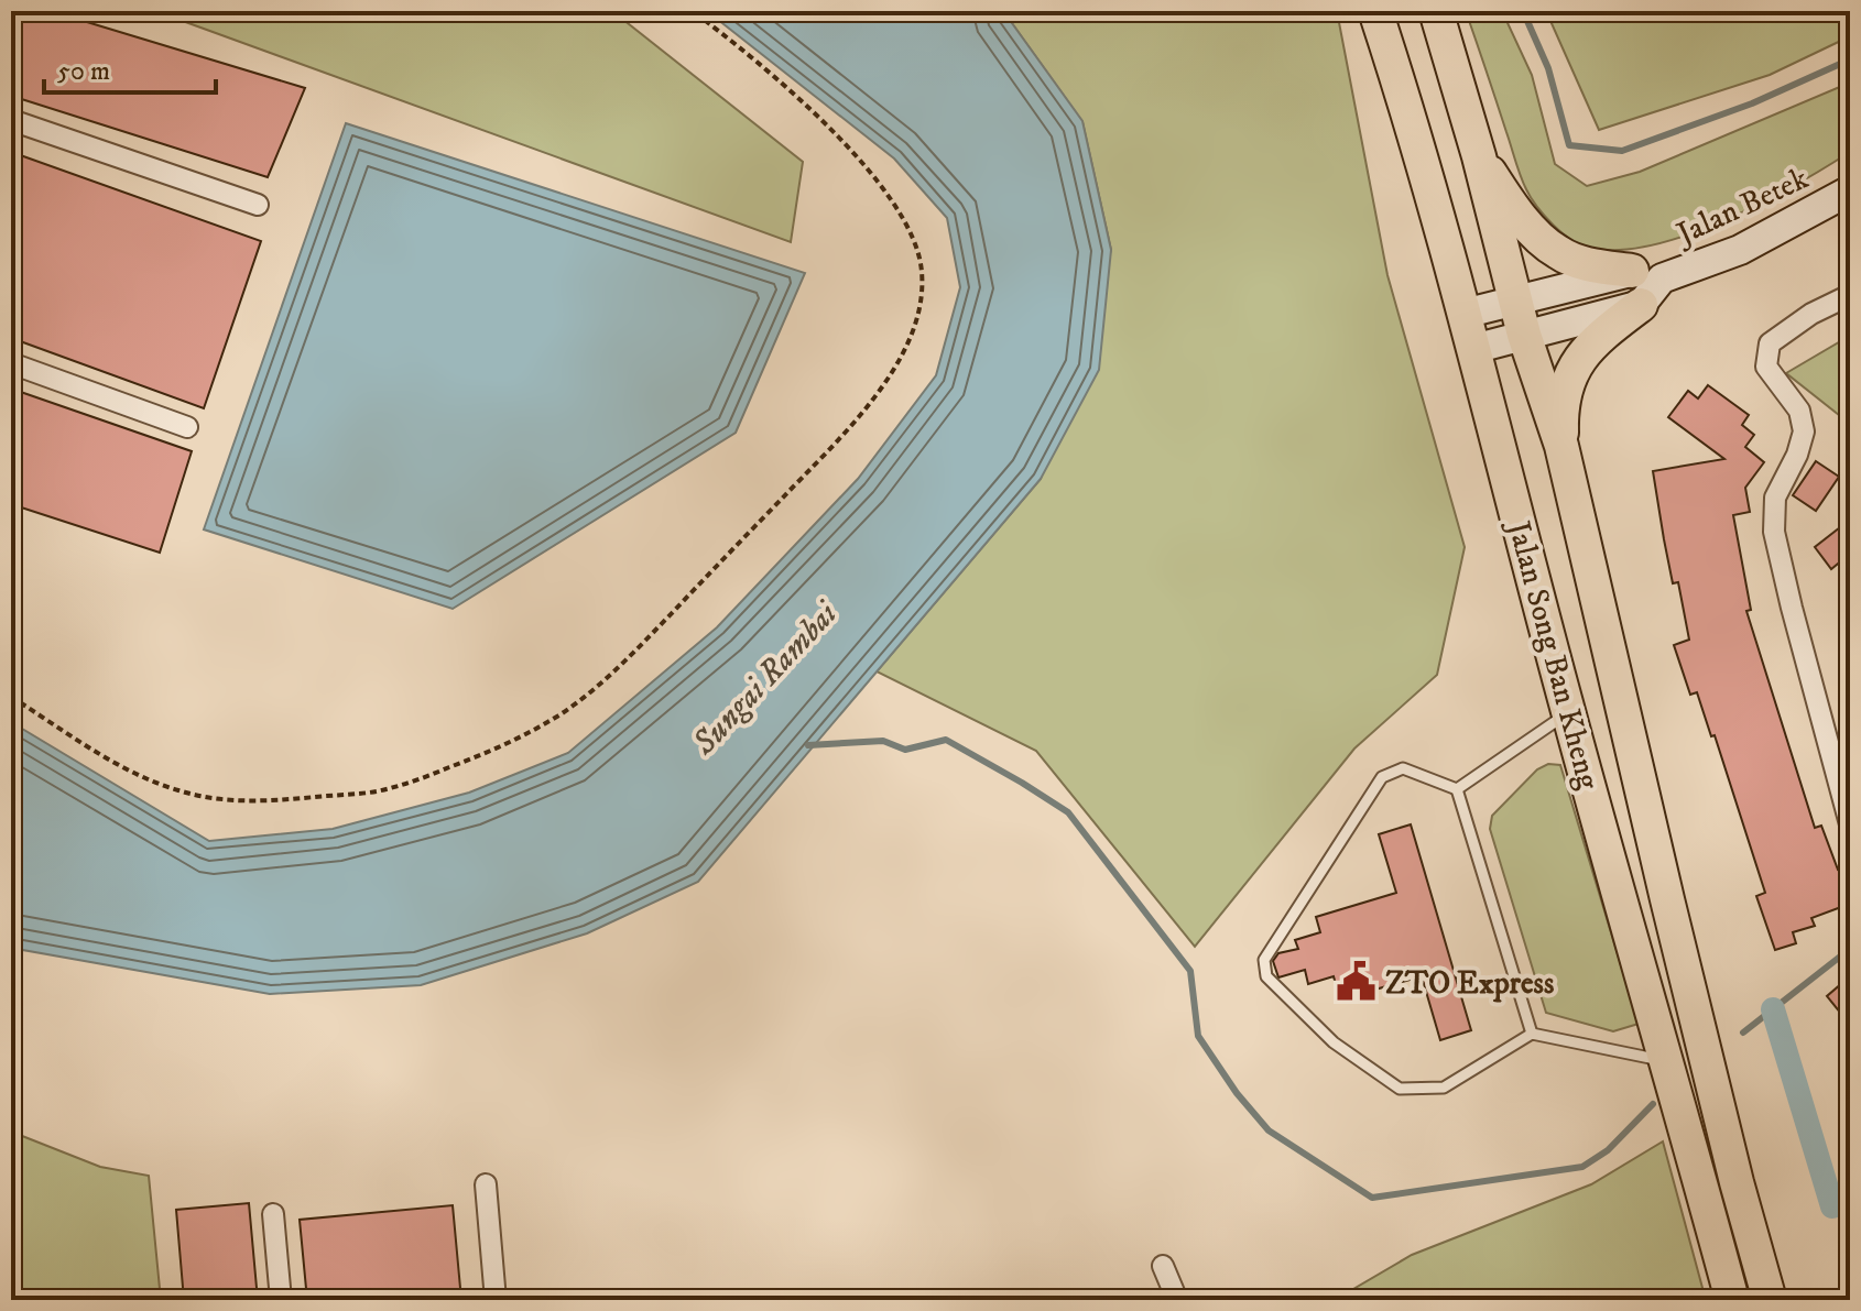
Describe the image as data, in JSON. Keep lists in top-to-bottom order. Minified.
{"streets":{"main road":["Jalan Song Ban Kheng"],"street":["Jalan Betek"]},"crossings":[["Jalan Betek","Jalan Song Ban Kheng"]],"water":["Sungai Rambai"],"places":{"public building":["ZTO Express"]},"scale_bar":"50 m"}
